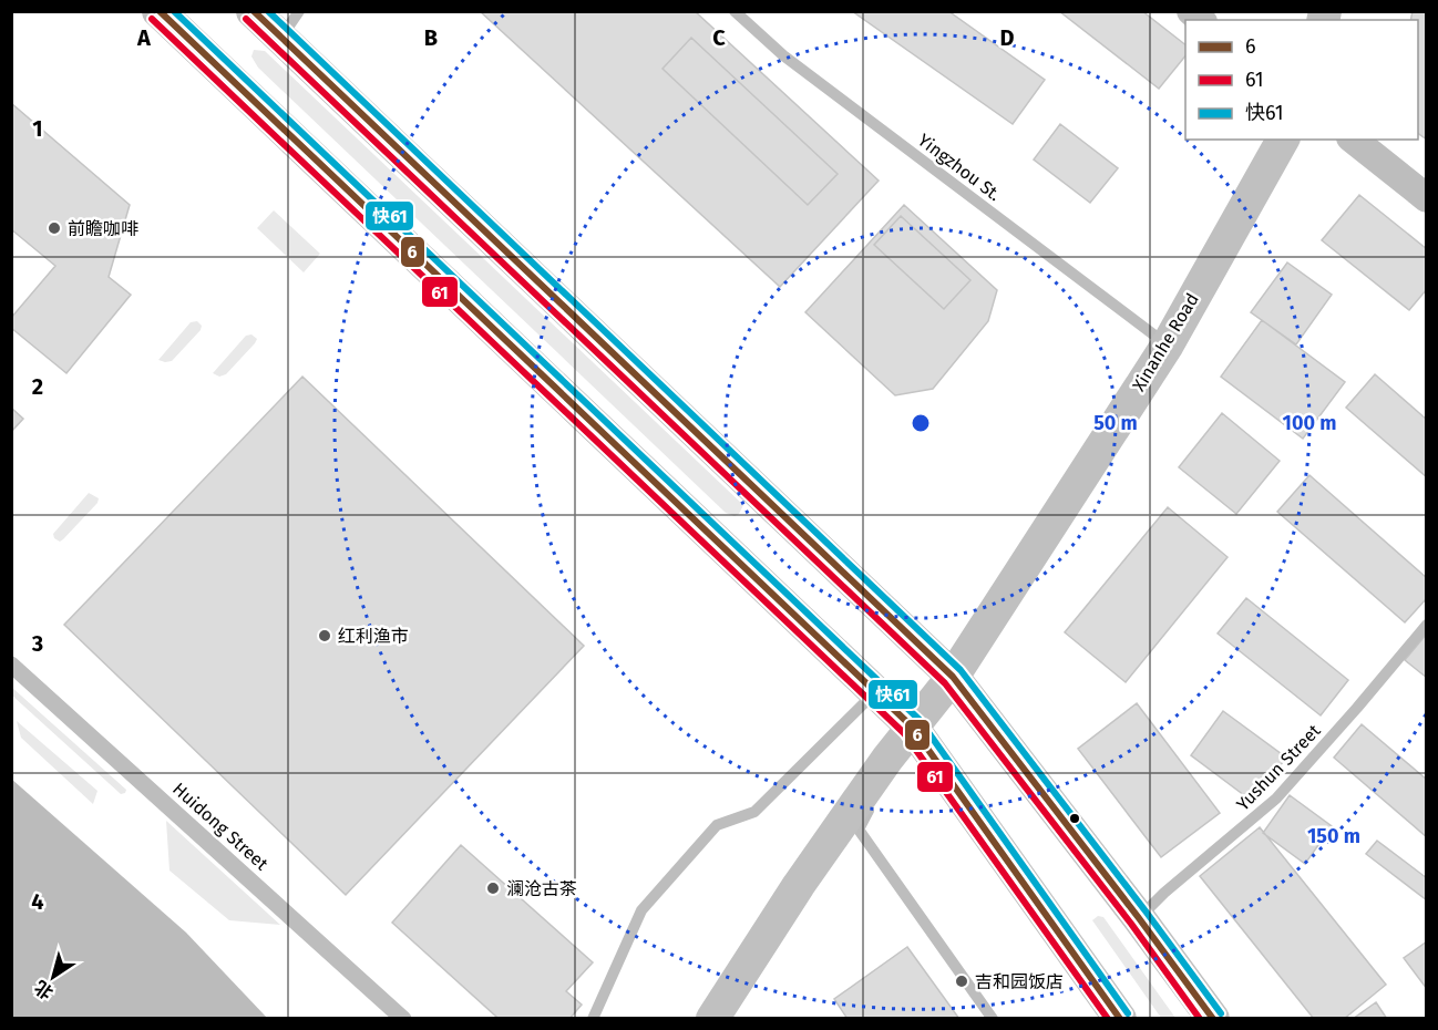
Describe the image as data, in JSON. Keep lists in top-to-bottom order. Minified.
{"streets":{"main road":["Xinanhe Road"],"street":["Huidong Street"],"lane":["Yingzhou St.","Yushun Street"]},"crossings":[["Yingzhou St.","Xinanhe Road"]],"places":["前瞻咖啡","红利渔市","澜沧古茶","吉和园饭店"],"lines":["transit line 6","transit line 快61","transit line 61"],"legend":["6","61","快61"],"north":"bottom left","grid":{"columns":["A","B","C","D"],"rows":["1","2","3","4"]},"rings":["50 m","100 m","150 m"]}
